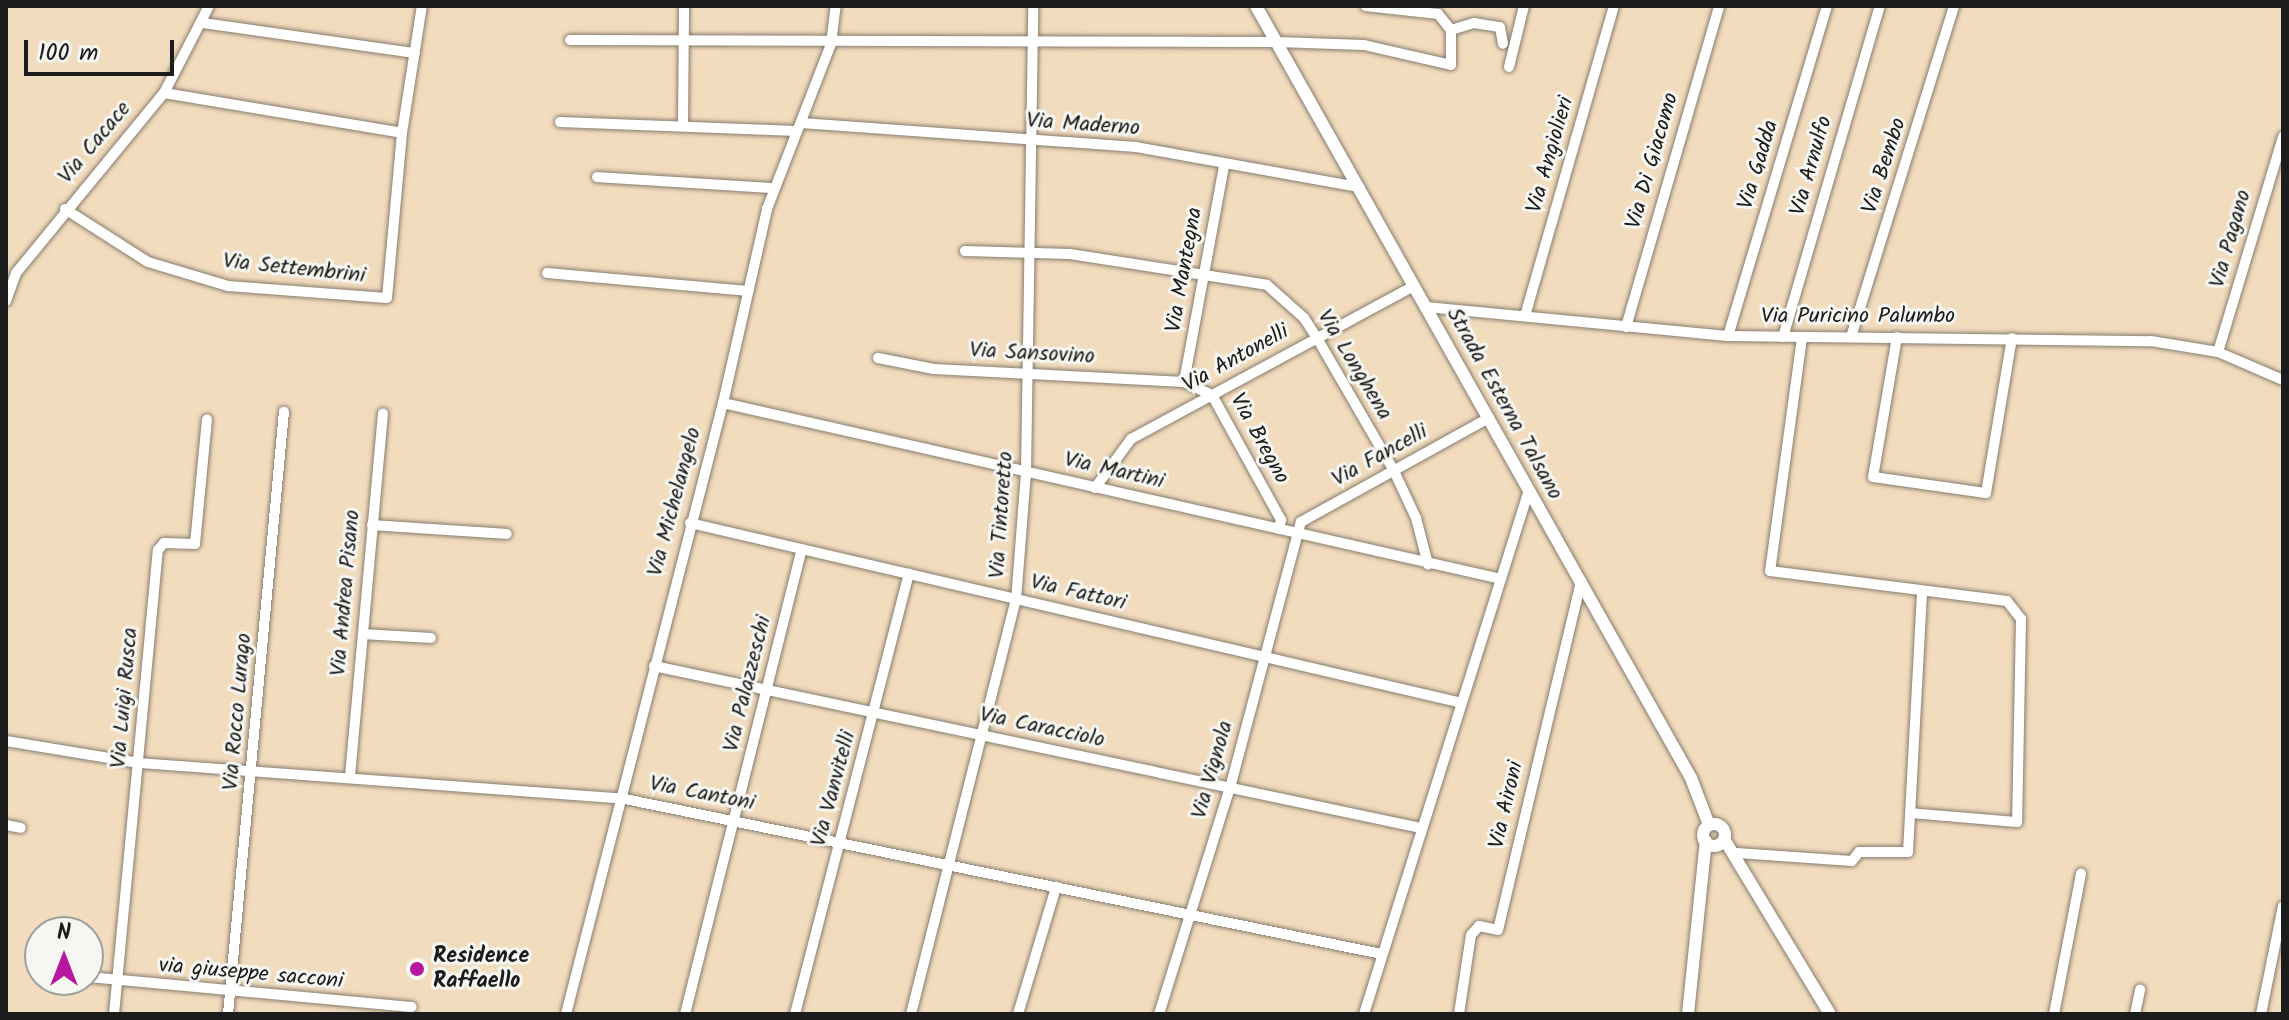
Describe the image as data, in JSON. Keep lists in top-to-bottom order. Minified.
{"streets":{"street":["Via Maderno","Via Cacace","Via Angiolieri","Via Di Giacomo","Via Gadda","Via Arnulfo","Via Bembo","Via Pagano","Via Settembrini","Via Mantegna","Via Puricino Palumbo","Via Sansovino","Via Antonelli","Via Longhena","Strada Esterna Talsano","Via Bregno","Via Fancelli","Via Martini","Via Michelangelo","Via Tintoretto","Via Andrea Pisano","Via Fattori","Via Palazzeschi","Via Luigi Rusca","Via Rocco Lurago","Via Caracciolo","Via Vignola","Via Vanvitelli","Via Cantoni","Via Aironi","via giuseppe sacconi"]},"crossings":[["Via Maderno","Via Mantegna"],["Via Maderno","Strada Esterna Talsano"],["Via Maderno","Via Michelangelo"],["Via Maderno","Via Tintoretto"],["Via Cacace","Via Settembrini"],["Via Angiolieri","Via Puricino Palumbo"],["Via Di Giacomo","Via Puricino Palumbo"],["Via Gadda","Via Puricino Palumbo"],["Via Arnulfo","Via Puricino Palumbo"],["Via Bembo","Via Puricino Palumbo"],["Via Pagano","Via Puricino Palumbo"],["Via Mantegna","Via Sansovino"],["Via Mantegna","Via Longhena"],["Via Mantegna","Via Bregno"],["Via Puricino Palumbo","Strada Esterna Talsano"],["Via Sansovino","Via Bregno"],["Via Sansovino","Via Tintoretto"],["Via Antonelli","Via Longhena"],["Via Antonelli","Strada Esterna Talsano"],["Via Antonelli","Via Bregno"],["Via Antonelli","Via Martini"],["Via Longhena","Via Fancelli"],["Via Longhena","Via Martini"],["Via Longhena","Via Tintoretto"],["Strada Esterna Talsano","Via Fancelli"],["Strada Esterna Talsano","Via Aironi"],["Via Bregno","Via Martini"],["Via Fancelli","Via Martini"],["Via Fancelli","Via Vignola"],["Via Martini","Via Michelangelo"],["Via Martini","Via Tintoretto"],["Via Martini","Via Vignola"],["Via Michelangelo","Via Fattori"],["Via Michelangelo","Via Caracciolo"],["Via Michelangelo","Via Cantoni"],["Via Tintoretto","Via Fattori"],["Via Tintoretto","Via Caracciolo"],["Via Tintoretto","Via Cantoni"],["Via Andrea Pisano","Via Cantoni"],["Via Fattori","Via Palazzeschi"],["Via Fattori","Via Vignola"],["Via Fattori","Via Vanvitelli"],["Via Palazzeschi","Via Caracciolo"],["Via Palazzeschi","Via Cantoni"],["Via Luigi Rusca","Via Cantoni"],["Via Luigi Rusca","via giuseppe sacconi"],["Via Rocco Lurago","Via Cantoni"],["Via Rocco Lurago","via giuseppe sacconi"],["Via Caracciolo","Via Vignola"],["Via Caracciolo","Via Vanvitelli"],["Via Vignola","Via Cantoni"],["Via Vanvitelli","Via Cantoni"]],"places":["Residence Raffaello"],"scale_bar":"100 m","north":"top"}
